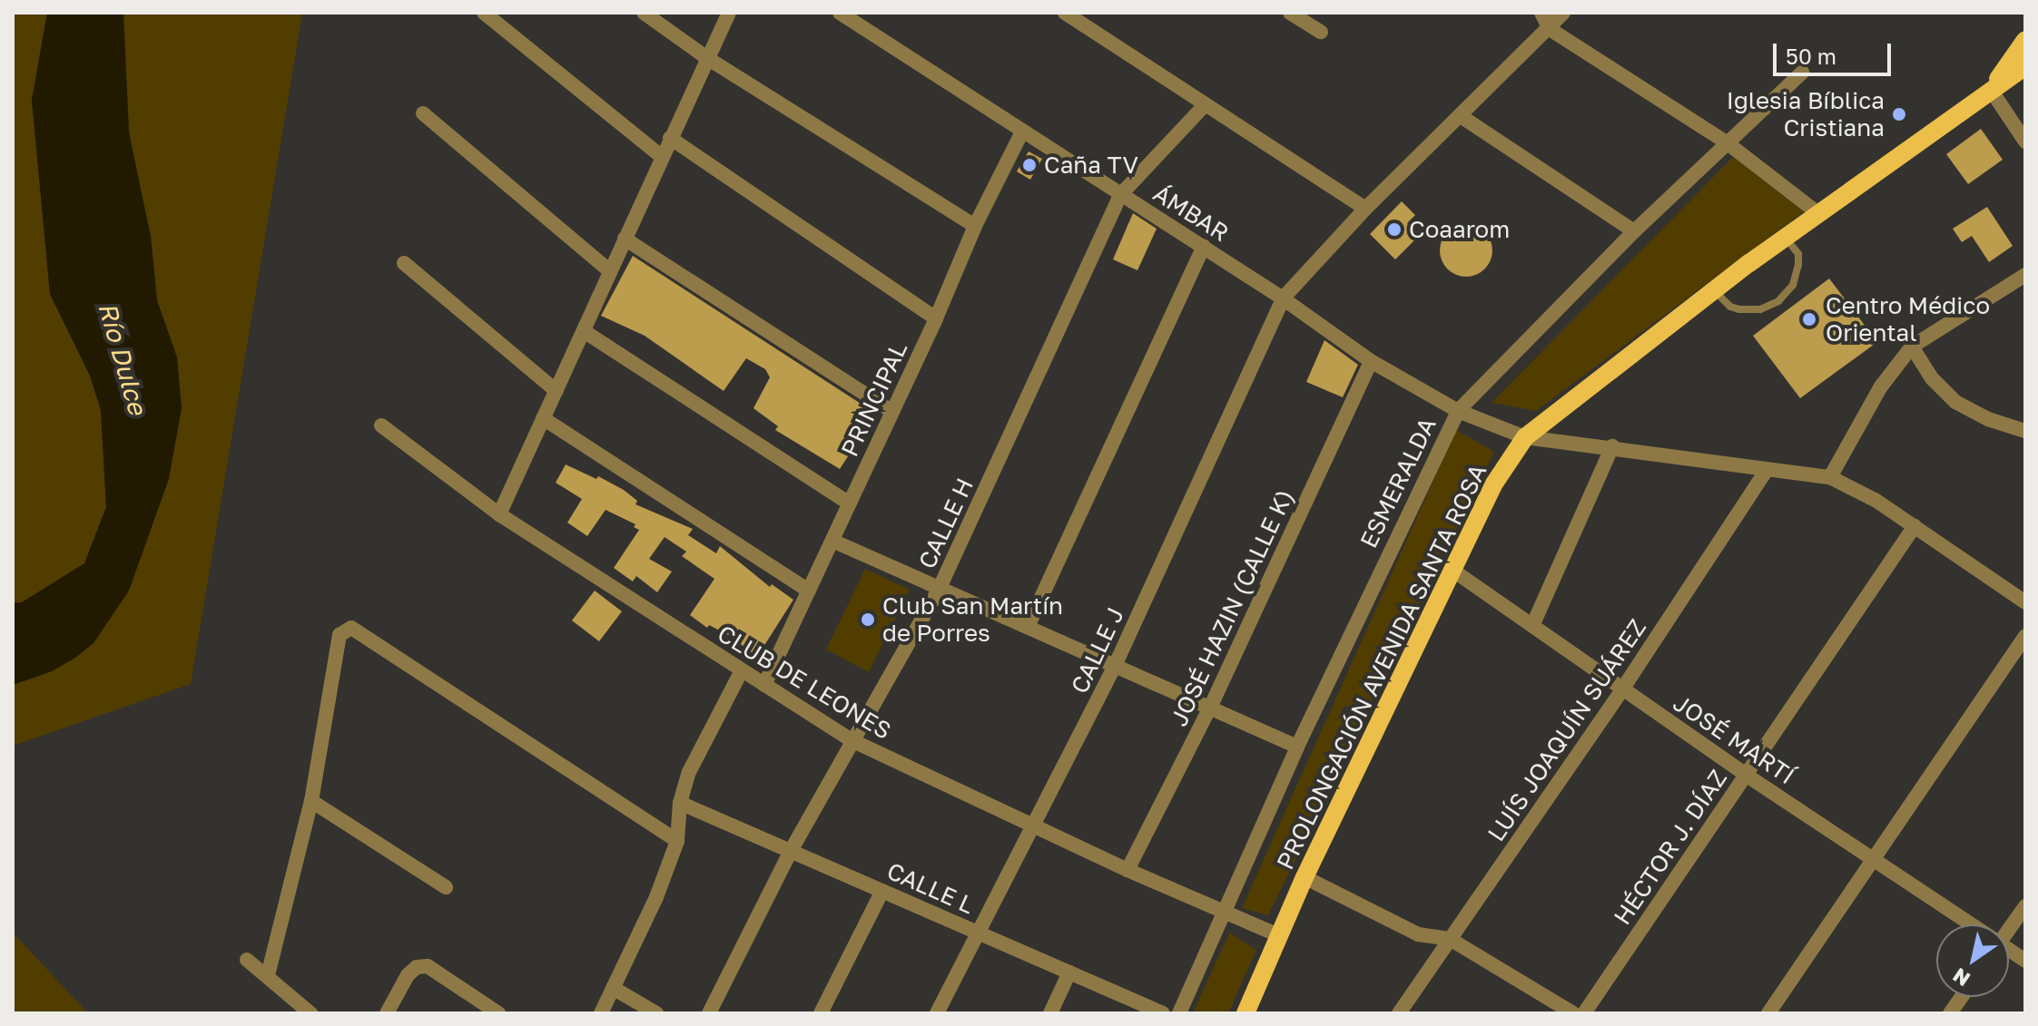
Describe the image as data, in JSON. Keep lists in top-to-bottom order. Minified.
{"streets":{"main road":["PROLONGACIÓN AVENIDA SANTA ROSA"],"street":["ÁMBAR","PRINCIPAL","ESMERALDA","CALLE H","JOSÉ HAZIN (CALLE K)","CALLE J","CLUB DE LEONES","LUÍS JOAQUÍN SUÁREZ","JOSÉ MARTÍ","HÉCTOR J. DÍAZ","CALLE L"]},"crossings":[["ÁMBAR","PRINCIPAL"],["ÁMBAR","ESMERALDA"],["ÁMBAR","CALLE H"],["ÁMBAR","JOSÉ HAZIN (CALLE K)"],["ÁMBAR","CALLE J"],["ÁMBAR","PROLONGACIÓN AVENIDA SANTA ROSA"],["ÁMBAR","LUÍS JOAQUÍN SUÁREZ"],["PRINCIPAL","CLUB DE LEONES"],["ESMERALDA","CLUB DE LEONES"],["CALLE H","CLUB DE LEONES"],["CALLE H","CALLE L"],["JOSÉ HAZIN (CALLE K)","CLUB DE LEONES"],["CALLE J","CLUB DE LEONES"],["CALLE J","CALLE L"],["PROLONGACIÓN AVENIDA SANTA ROSA","CLUB DE LEONES"],["PROLONGACIÓN AVENIDA SANTA ROSA","JOSÉ MARTÍ"],["LUÍS JOAQUÍN SUÁREZ","JOSÉ MARTÍ"],["JOSÉ MARTÍ","HÉCTOR J. DÍAZ"]],"water":["Río Dulce"],"places":["Iglesia Bíblica Cristiana","Caña TV","Coaarom","Centro Médico Oriental","Club San Martín de Porres"],"scale_bar":"50 m","north":"bottom left"}
